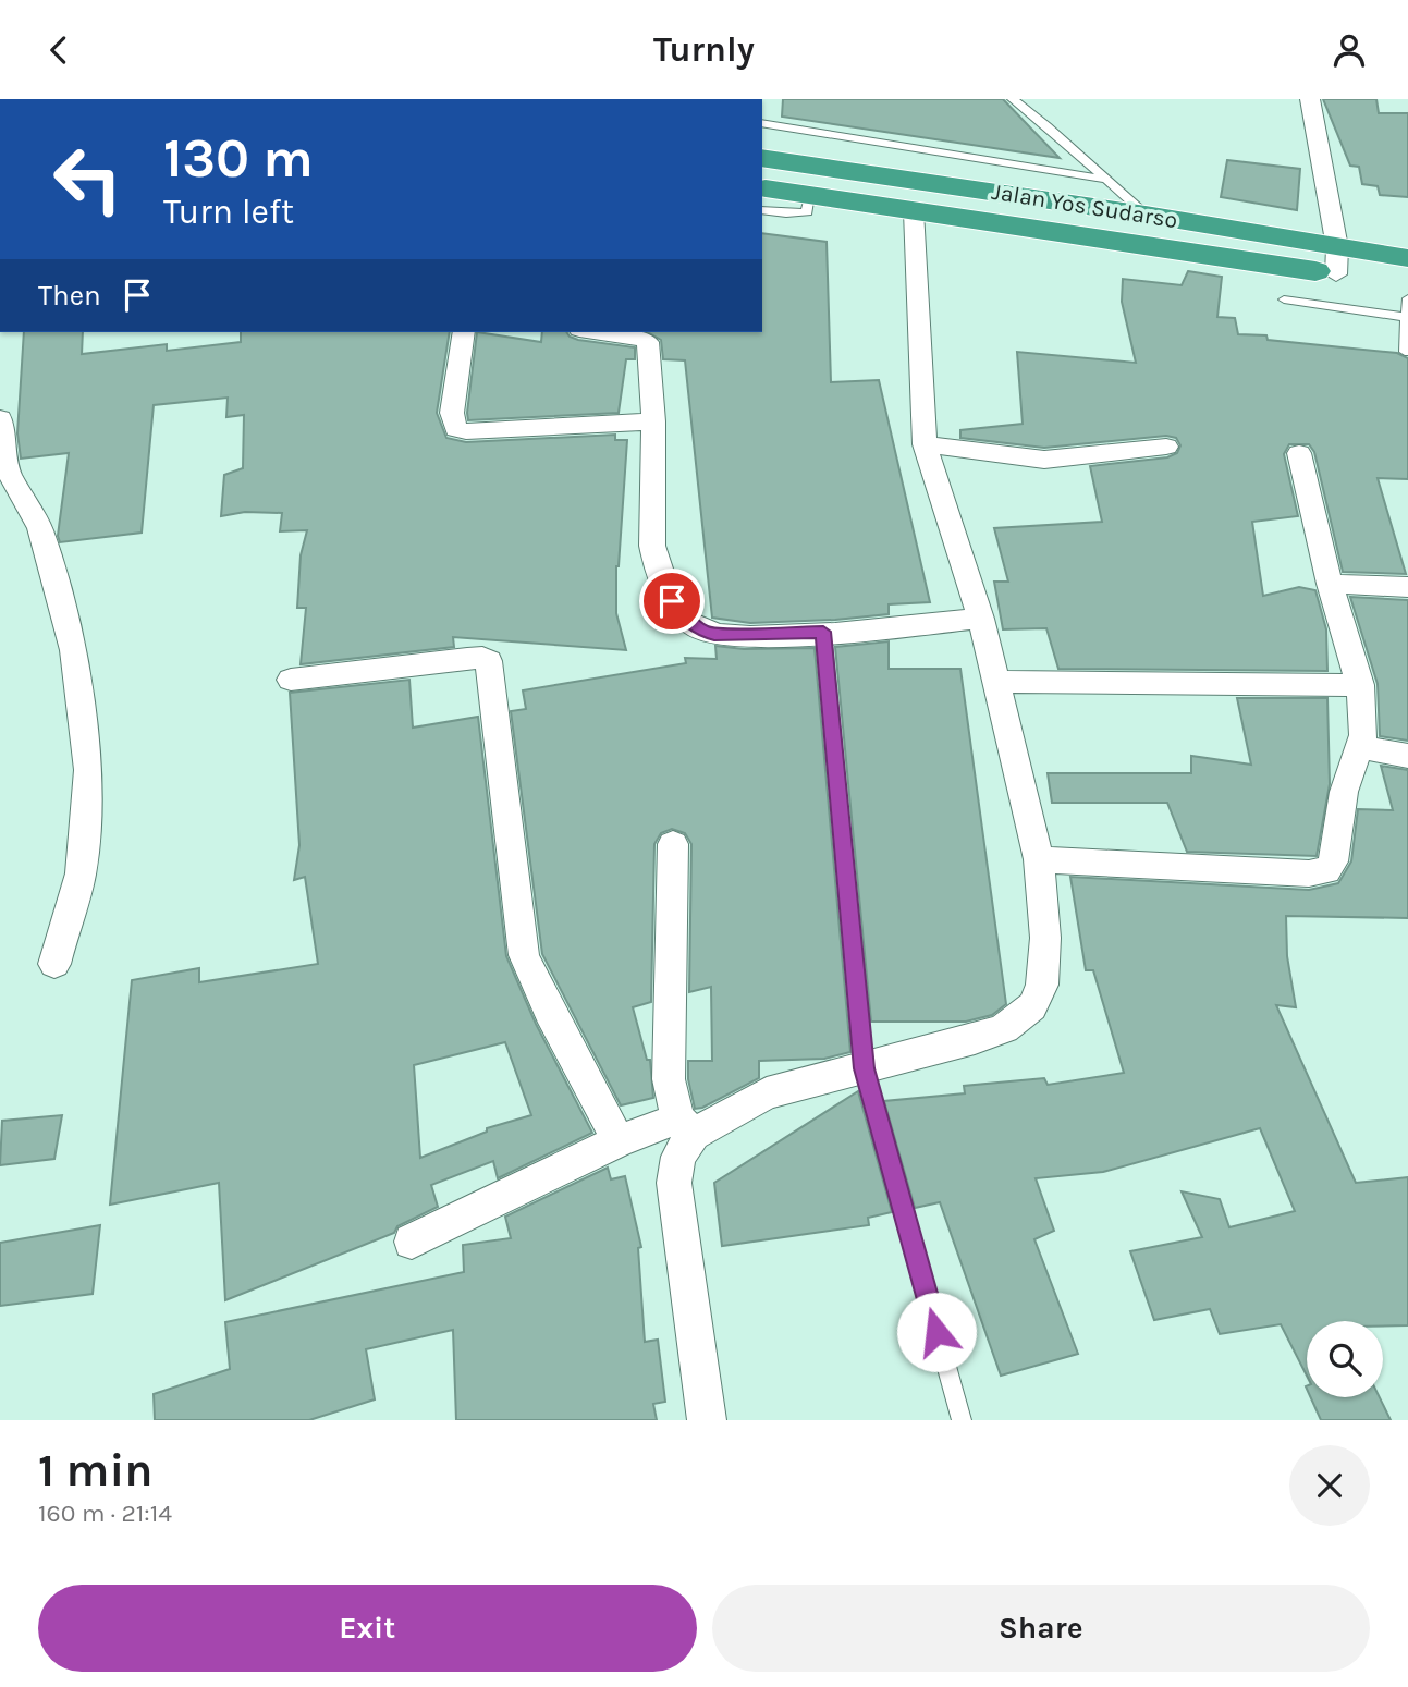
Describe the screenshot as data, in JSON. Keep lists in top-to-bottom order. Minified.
{"streets":{"highway":["Jalan Yos Sudarso"]},"page":{"header":"Turnly","turn":["130 m","Turn left"],"then":"Then","heading":["1 min","160 m · 21:14"],"buttons":["Exit","Share"]}}
